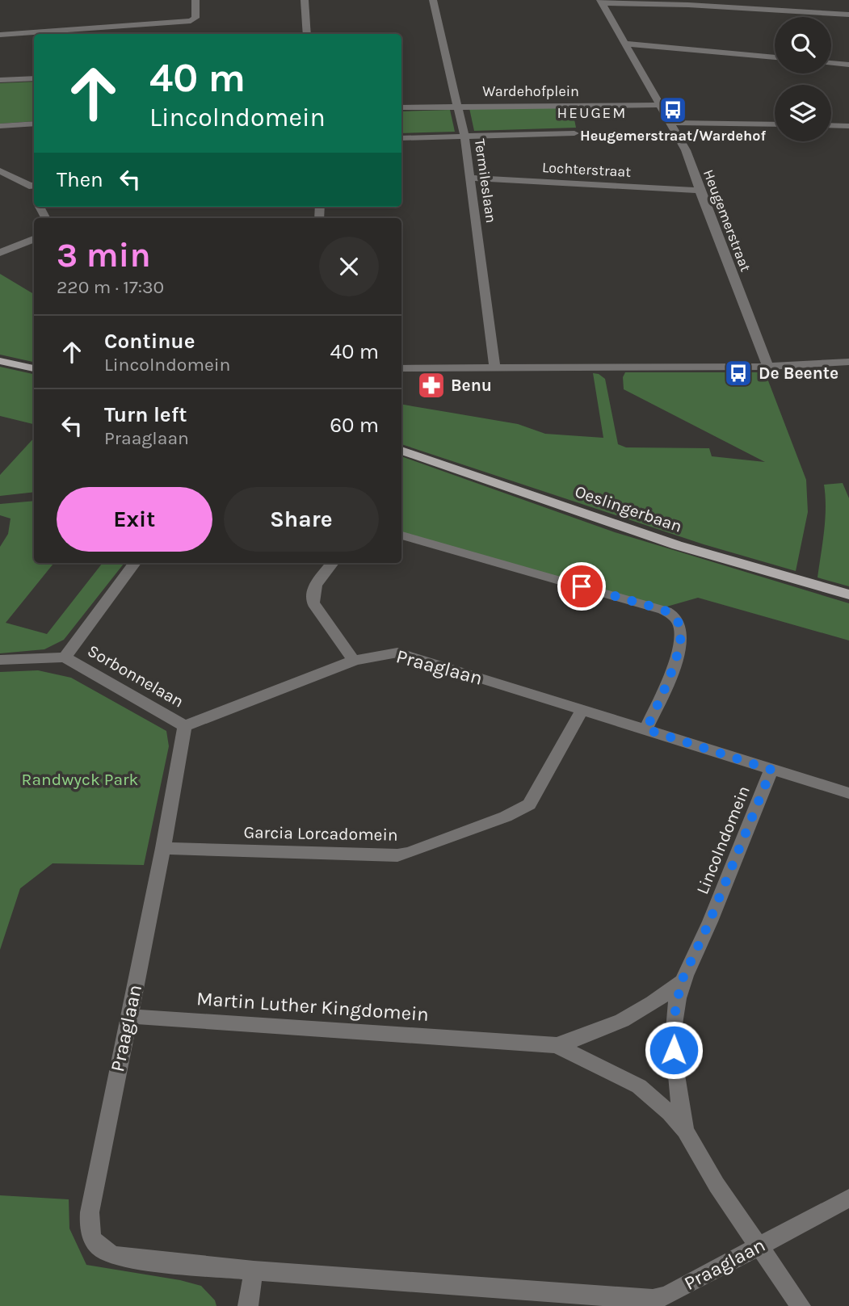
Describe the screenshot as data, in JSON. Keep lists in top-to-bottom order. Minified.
{"streets":{"main road":["Oeslingerbaan"],"street":["Wardehofplein","Lochterstraat","Termileslaan","Heugemerstraat","Praaglaan","Sorbonnelaan","Garcia Lorcadomein","Lincolndomein","Martin Luther Kingdomein"]},"crossings":[["Wardehofplein","Termileslaan"],["Wardehofplein","Heugemerstraat"],["Lochterstraat","Termileslaan"],["Lochterstraat","Heugemerstraat"],["Praaglaan","Sorbonnelaan"],["Praaglaan","Garcia Lorcadomein"],["Praaglaan","Lincolndomein"],["Praaglaan","Martin Luther Kingdomein"]],"districts":["HEUGEM"],"parks":["Randwyck Park"],"places":{"bus stop":["Heugemerstraat/Wardehof","De Beente"],"pharmacy":["Benu"]},"page":{"turn":["40 m","Lincolndomein"],"then":"Then","heading":["3 min","220 m · 17:30"],"list":[{"name":"Continue","note":"Lincolndomein","value":"40 m"},{"name":"Turn left","note":"Praaglaan","value":"60 m"}],"buttons":["Exit","Share"]}}
